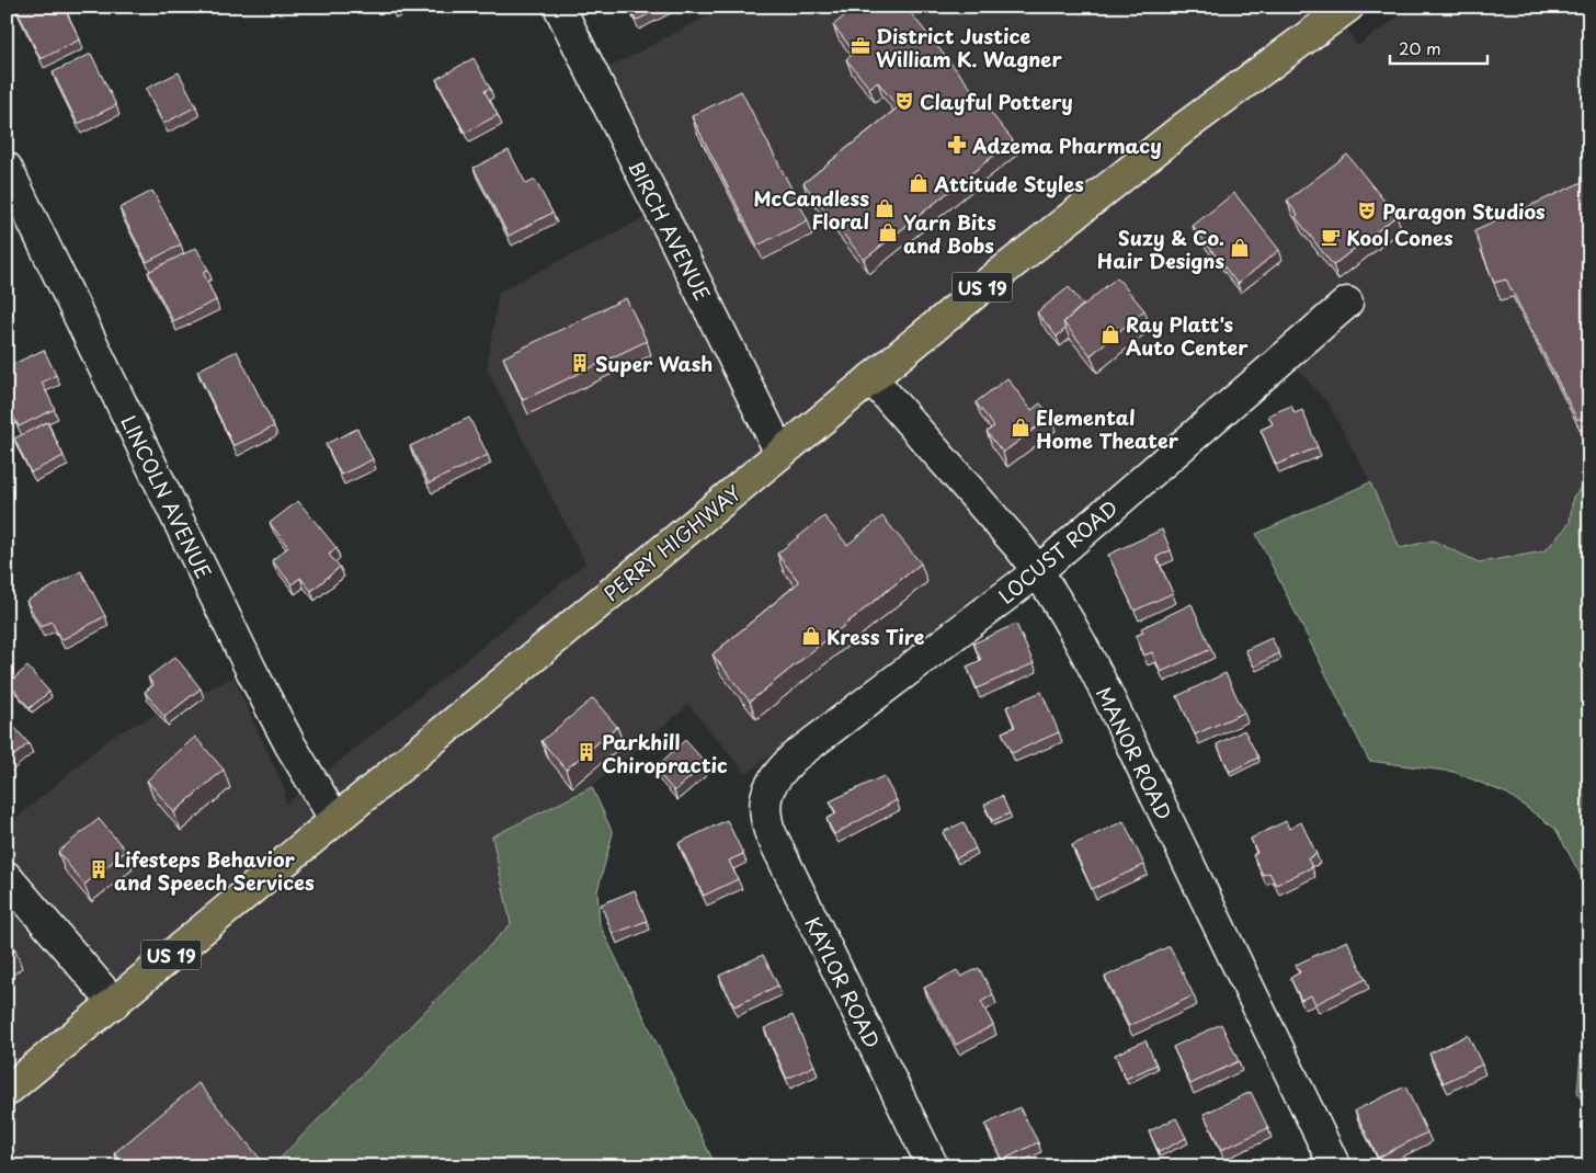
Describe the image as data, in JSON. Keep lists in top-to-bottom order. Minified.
{"streets":{"main road":["US 19","PERRY HIGHWAY"],"street":["BIRCH AVENUE","LINCOLN AVENUE","LOCUST ROAD","MANOR ROAD","KAYLOR ROAD"]},"crossings":[["BIRCH AVENUE","PERRY HIGHWAY"],["LINCOLN AVENUE","PERRY HIGHWAY"],["PERRY HIGHWAY","MANOR ROAD"],["LOCUST ROAD","MANOR ROAD"],["LOCUST ROAD","KAYLOR ROAD"]],"places":{"office":["District Justice William K. Wagner"],"theatre":["Clayful Pottery","Paragon Studios"],"pharmacy":["Adzema Pharmacy"],"shop":["Attitude Styles","McCandless Floral","Yarn Bits and Bobs","Suzy & Co. Hair Designs","Ray Platt's Auto Center","Elemental Home Theater","Kress Tire"],"cafe":["Kool Cones"],"building":["Super Wash","Parkhill Chiropractic","Lifesteps Behavior and Speech Services"]},"scale_bar":"20 m"}
